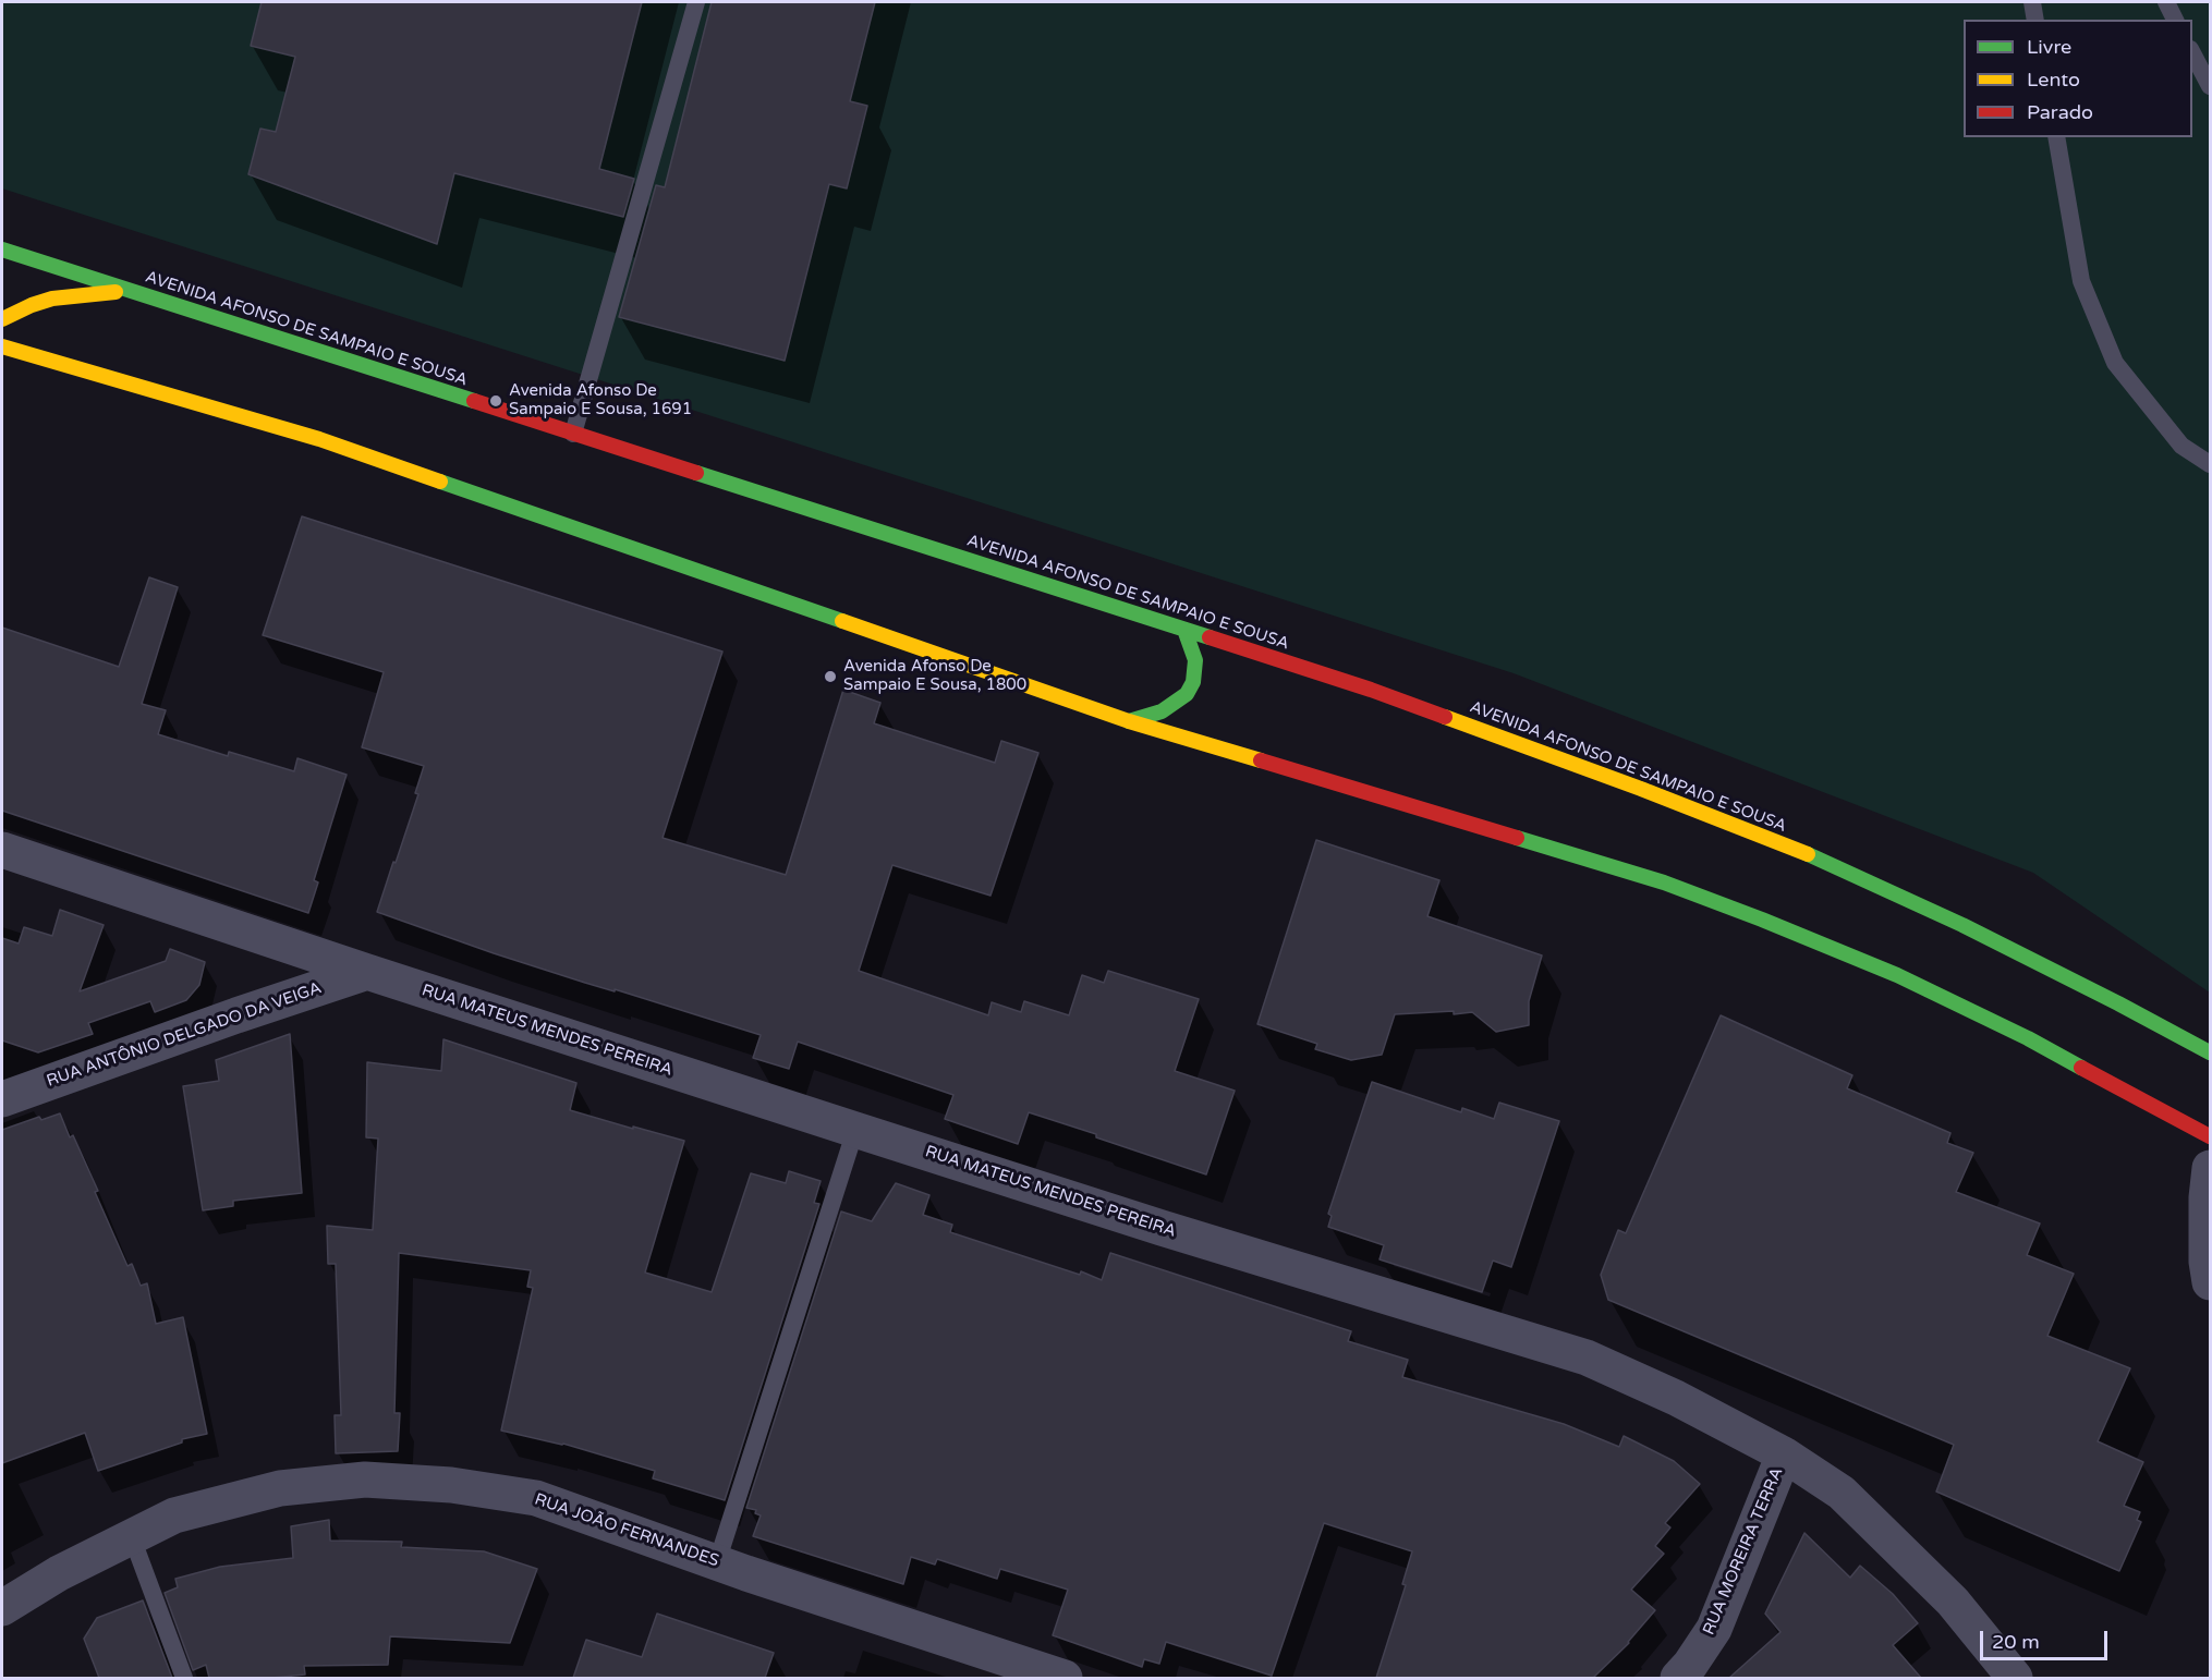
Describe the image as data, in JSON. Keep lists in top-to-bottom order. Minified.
{"streets":{"main road":["AVENIDA AFONSO DE SAMPAIO E SOUSA"],"street":["RUA MATEUS MENDES PEREIRA","RUA ANTÔNIO DELGADO DA VEIGA","RUA JOÃO FERNANDES","RUA MOREIRA TERRA"]},"crossings":[["RUA MATEUS MENDES PEREIRA","RUA ANTÔNIO DELGADO DA VEIGA"],["RUA MATEUS MENDES PEREIRA","RUA MOREIRA TERRA"]],"places":["Avenida Afonso De Sampaio E Sousa, 1691","Avenida Afonso De Sampaio E Sousa, 1800"],"legend":["Livre","Lento","Parado"],"scale_bar":"20 m"}
